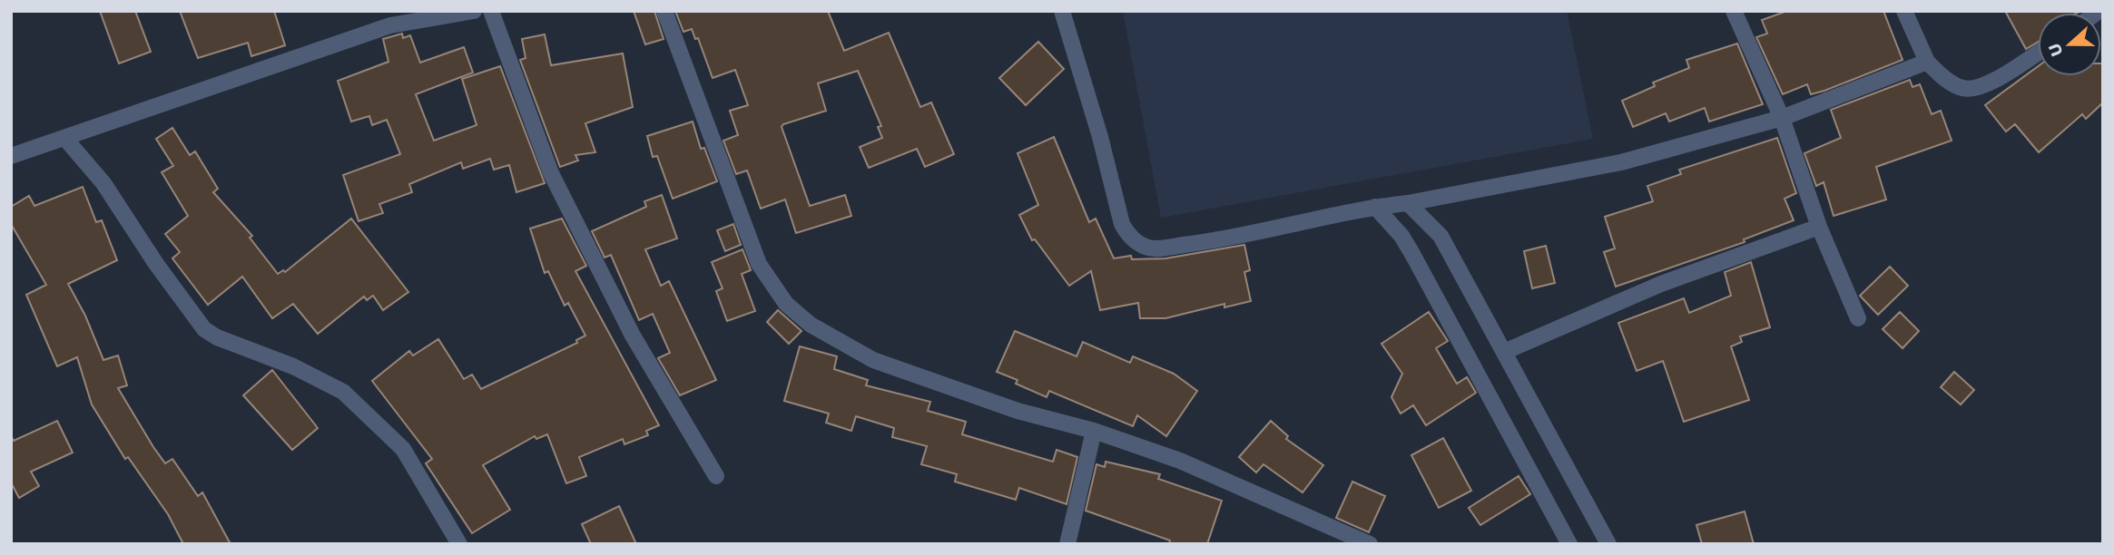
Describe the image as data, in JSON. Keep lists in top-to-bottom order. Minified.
{"north":"left"}
